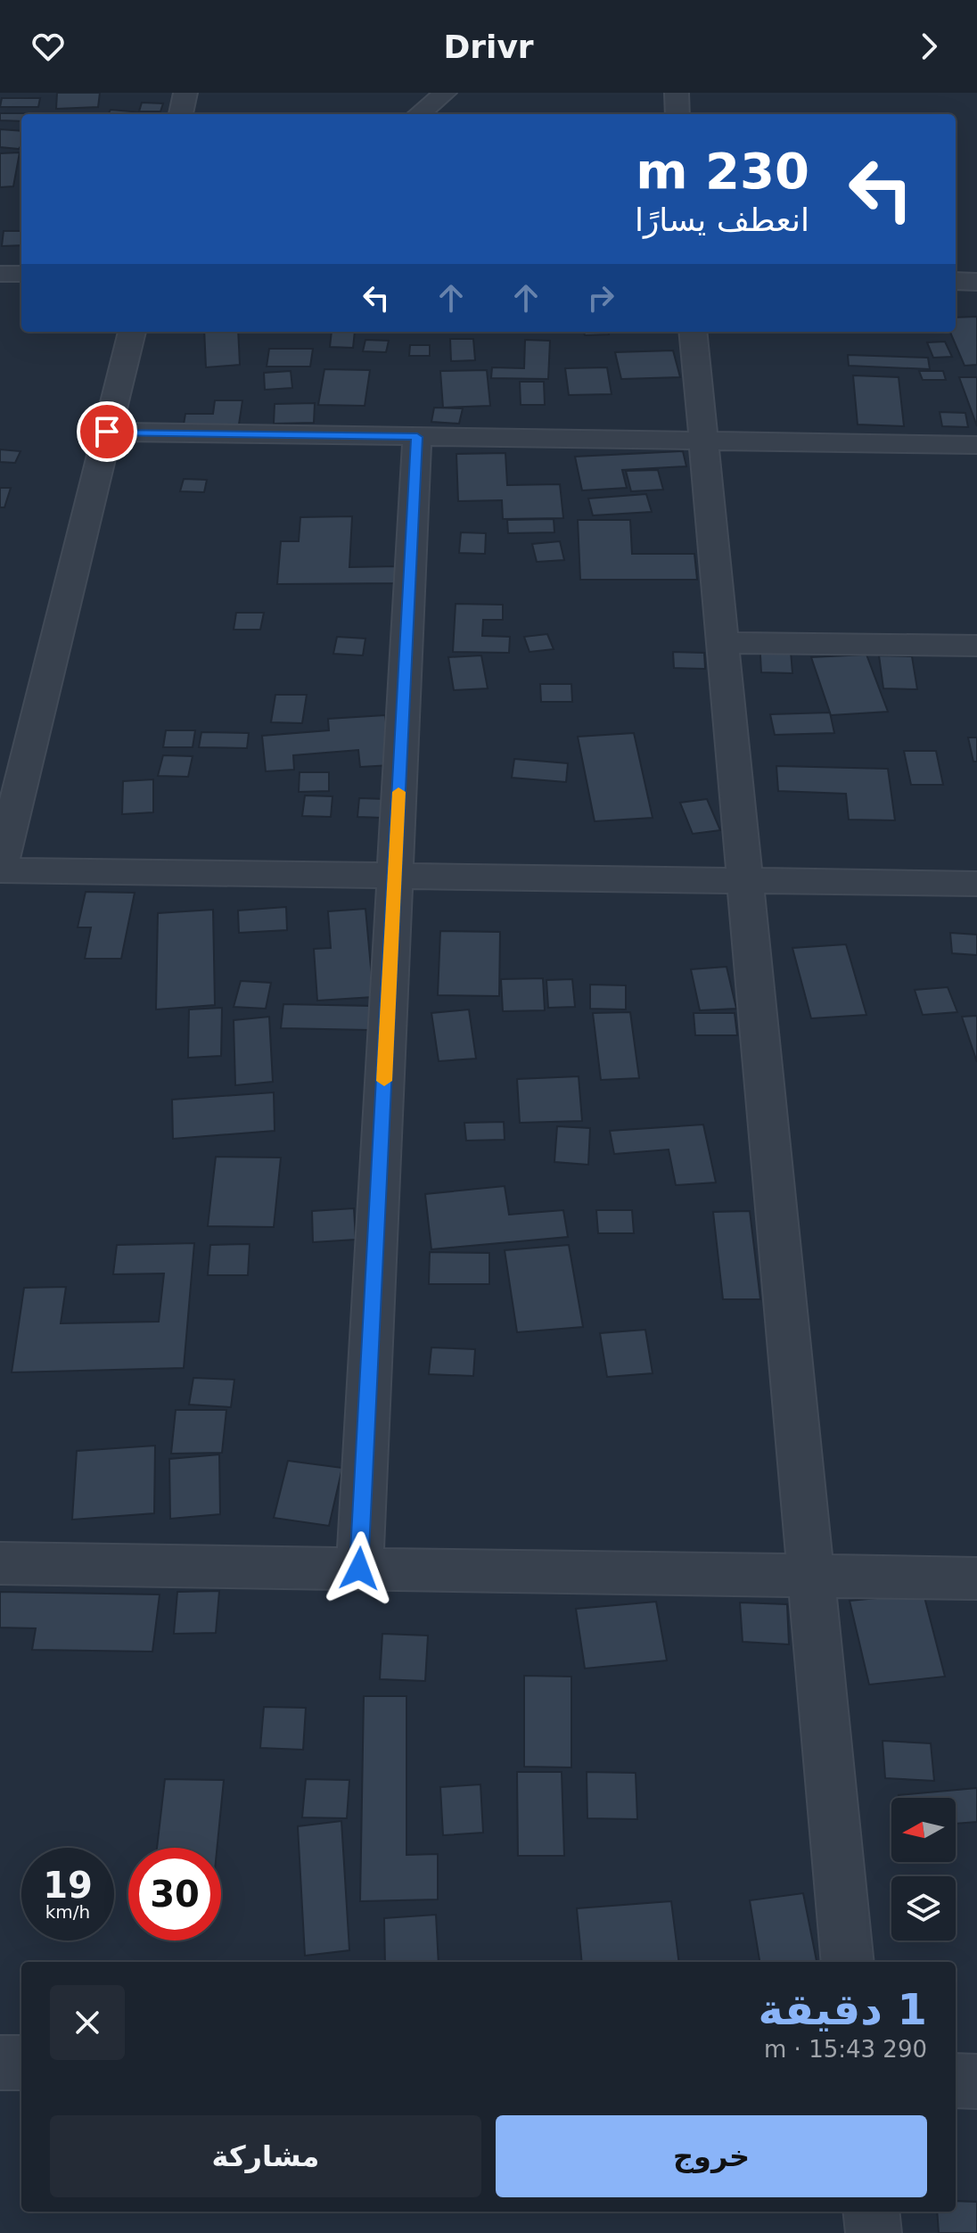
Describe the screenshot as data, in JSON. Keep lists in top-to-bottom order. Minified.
{"north":"left","page":{"header":"Drivr","turn":["230 m","انعطف يسارًا"],"speed":"19 km/h","limit":"30","heading":["1 دقيقة","290 m · 15:43"],"buttons":["خروج","مشاركة"]}}
